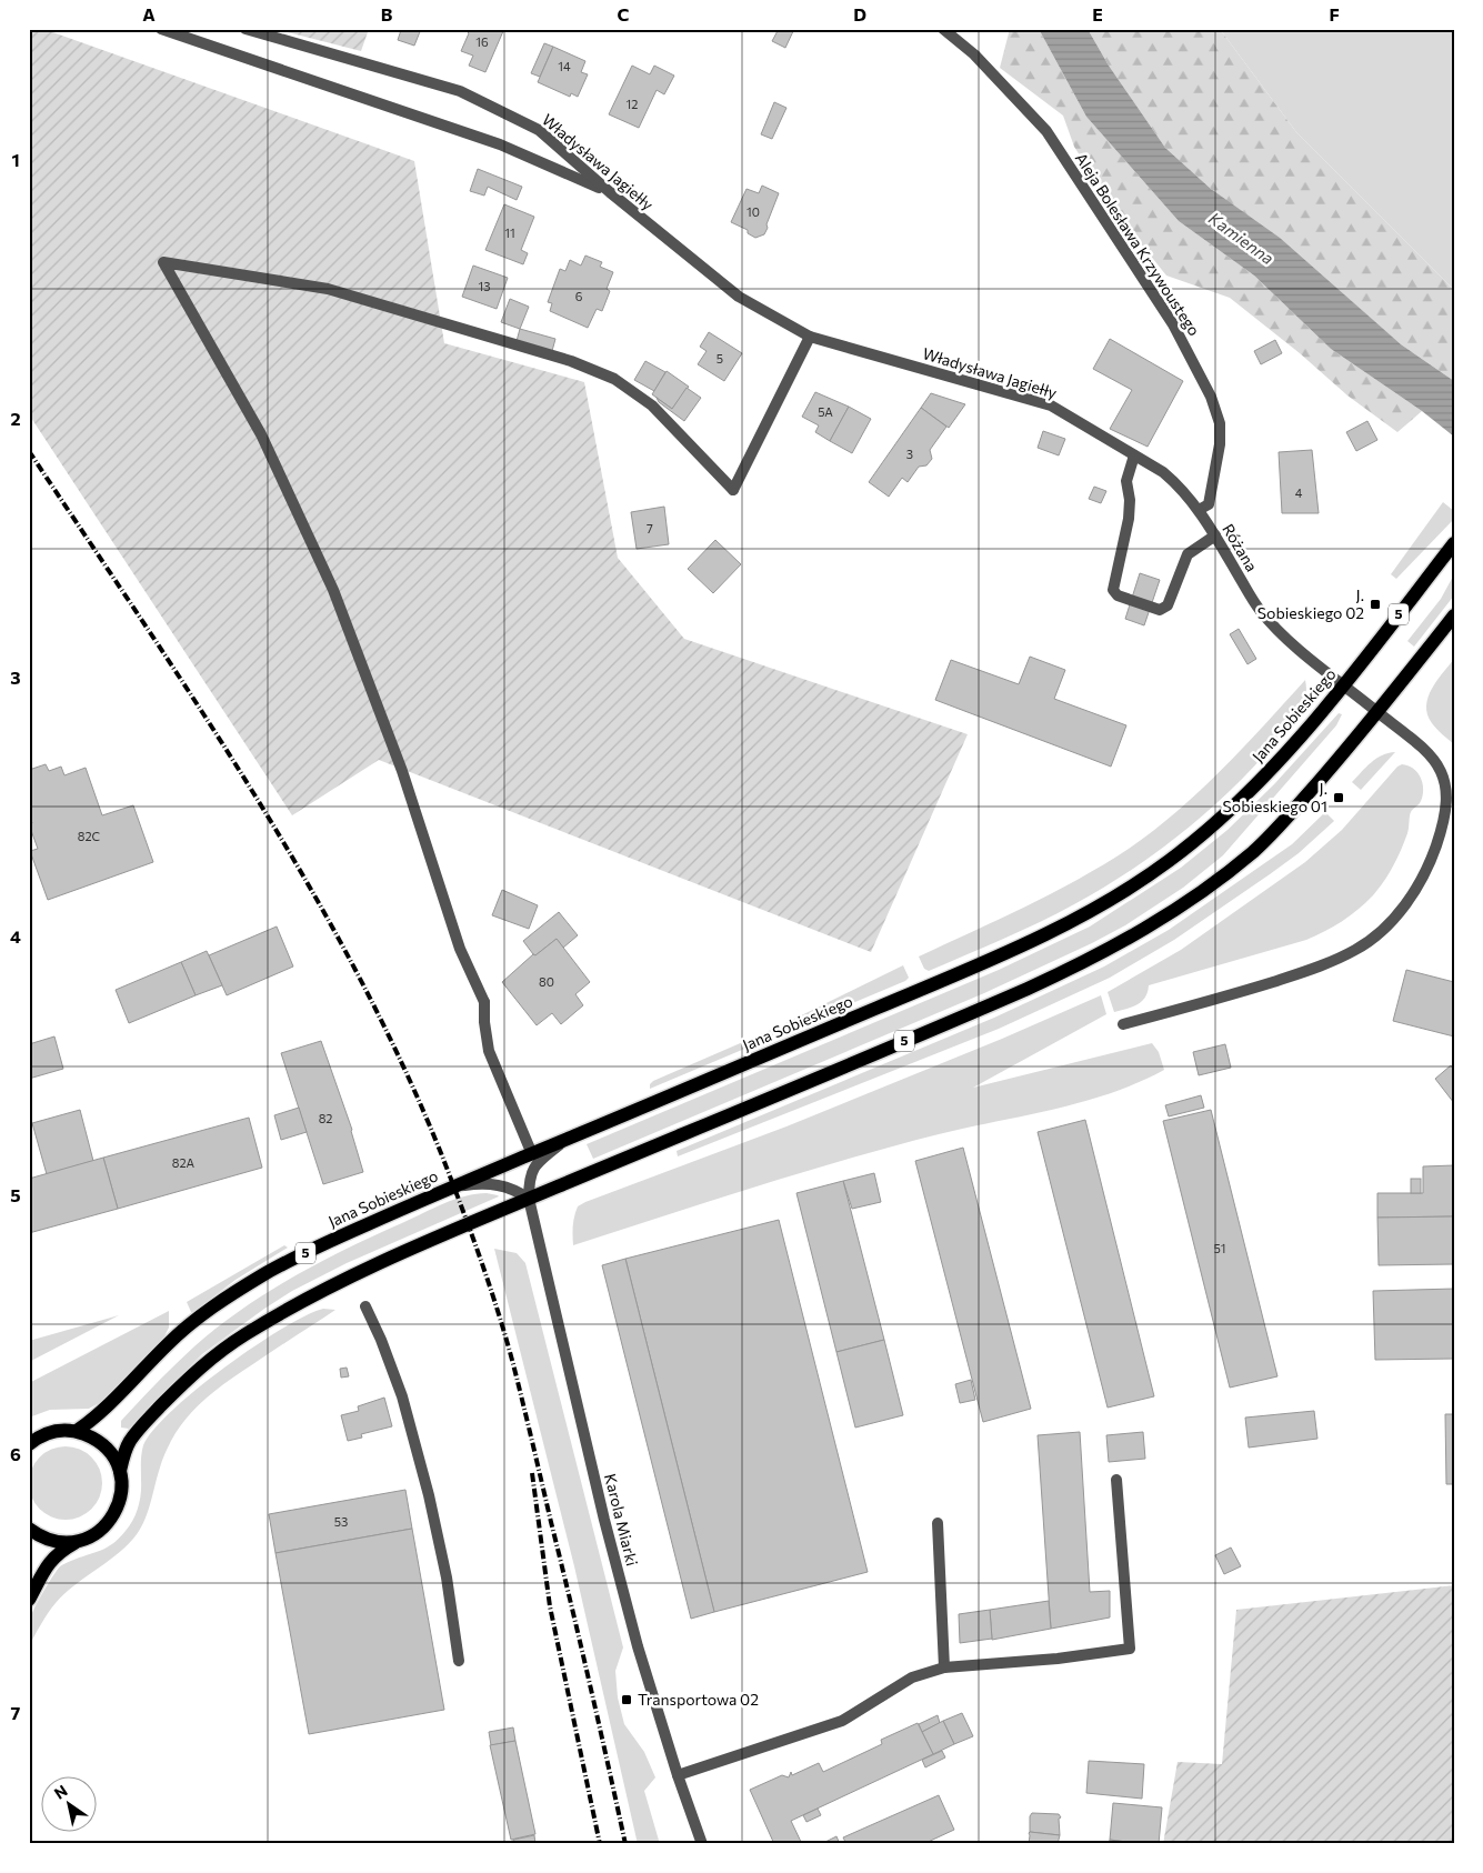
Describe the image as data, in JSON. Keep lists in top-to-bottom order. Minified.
{"streets":{"main road":["5","Jana Sobieskiego"],"street":["Władysława Jagiełły","Aleja Bolesława Krzywoustego","Różana","Karola Miarki"]},"crossings":[["Władysława Jagiełły","Aleja Bolesława Krzywoustego"],["Władysława Jagiełły","Różana"],["Aleja Bolesława Krzywoustego","Różana"],["Różana","5"],["Różana","Jana Sobieskiego"],["5","Karola Miarki"],["Jana Sobieskiego","Karola Miarki"]],"water":["Kamienna"],"places":{"transit":["J. Sobieskiego 02","J. Sobieskiego 01","Transportowa 02"]},"house_numbers":["16","14","12","10","11","13","6","5","5A","3","4","7","82C","80","82","82A","51","53"],"north":"top left","grid":{"columns":["A","B","C","D","E","F"],"rows":["1","2","3","4","5","6","7"]}}
